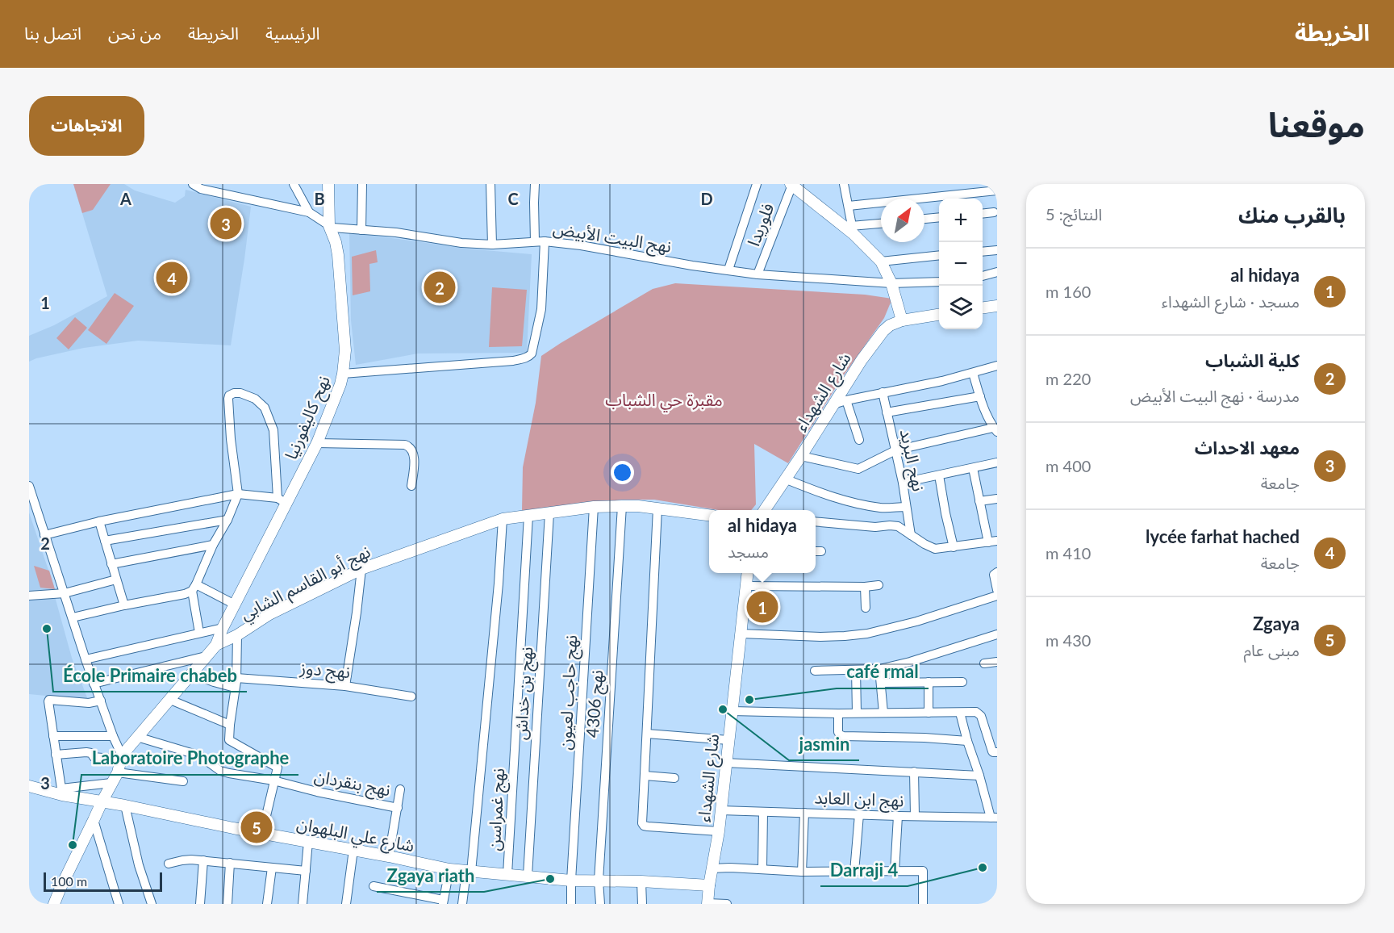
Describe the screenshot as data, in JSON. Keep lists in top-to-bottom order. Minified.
{"streets":{"street":["فلوريدا","نهج البيت الأبيض","شارع الشهداء","نهح كاليفورنيا","نهج البريد","نهج أبو القاسم الشابي","نهج دوز","نهج حاجب لعيون","نهج بن خداش","نهج 4306","نهج بنقردان","نهج ابن العابد","نهج غمراسن","شارع علي البلهوان"]},"crossings":[["فلوريدا","نهج البيت الأبيض"],["نهج البيت الأبيض","نهح كاليفورنيا"],["شارع الشهداء","نهج ابن العابد"],["شارع الشهداء","شارع علي البلهوان"],["نهح كاليفورنيا","نهج أبو القاسم الشابي"],["نهج أبو القاسم الشابي","نهج حاجب لعيون"],["نهج أبو القاسم الشابي","نهج بن خداش"],["نهج أبو القاسم الشابي","نهج 4306"],["نهج أبو القاسم الشابي","نهج بنقردان"],["نهج أبو القاسم الشابي","نهج غمراسن"],["نهج أبو القاسم الشابي","شارع علي البلهوان"],["نهج حاجب لعيون","شارع علي البلهوان"],["نهج بن خداش","شارع علي البلهوان"],["نهج 4306","شارع علي البلهوان"],["نهج غمراسن","شارع علي البلهوان"]],"parks":["مقبرة حي الشباب"],"places":["École Primaire chabeb","café rmal","jasmin","Laboratoire Photographe","Darraji 4","Zgaya riath"],"scale_bar":"100 m","north":"top right","page":{"header":"الخريطة","nav":["الرئيسية","الخريطة","من نحن","اتصل بنا"],"title":"موقعنا","buttons":"الاتجاهات","heading":["بالقرب منك","النتائج: 5"],"map_buttons":["+","−"],"pins":["3","4","2","1","5"],"list":[{"mark":"1","name":"al hidaya","note":"مسجد · شارع الشهداء","value":"160 m"},{"mark":"2","name":"كلية الشباب","note":"مدرسة · نهج البيت الأبيض","value":"220 m"},{"mark":"3","name":"معهد الاحداث","note":"جامعة","value":"400 m"},{"mark":"4","name":"lycée farhat hached","note":"جامعة","value":"410 m"},{"mark":"5","name":"Zgaya","note":"مبنى عام","value":"430 m"}],"popup":["al hidaya","مسجد"],"scale":"100 m"},"grid":{"columns":["A","B","C","D"],"rows":["1","2","3"]}}
